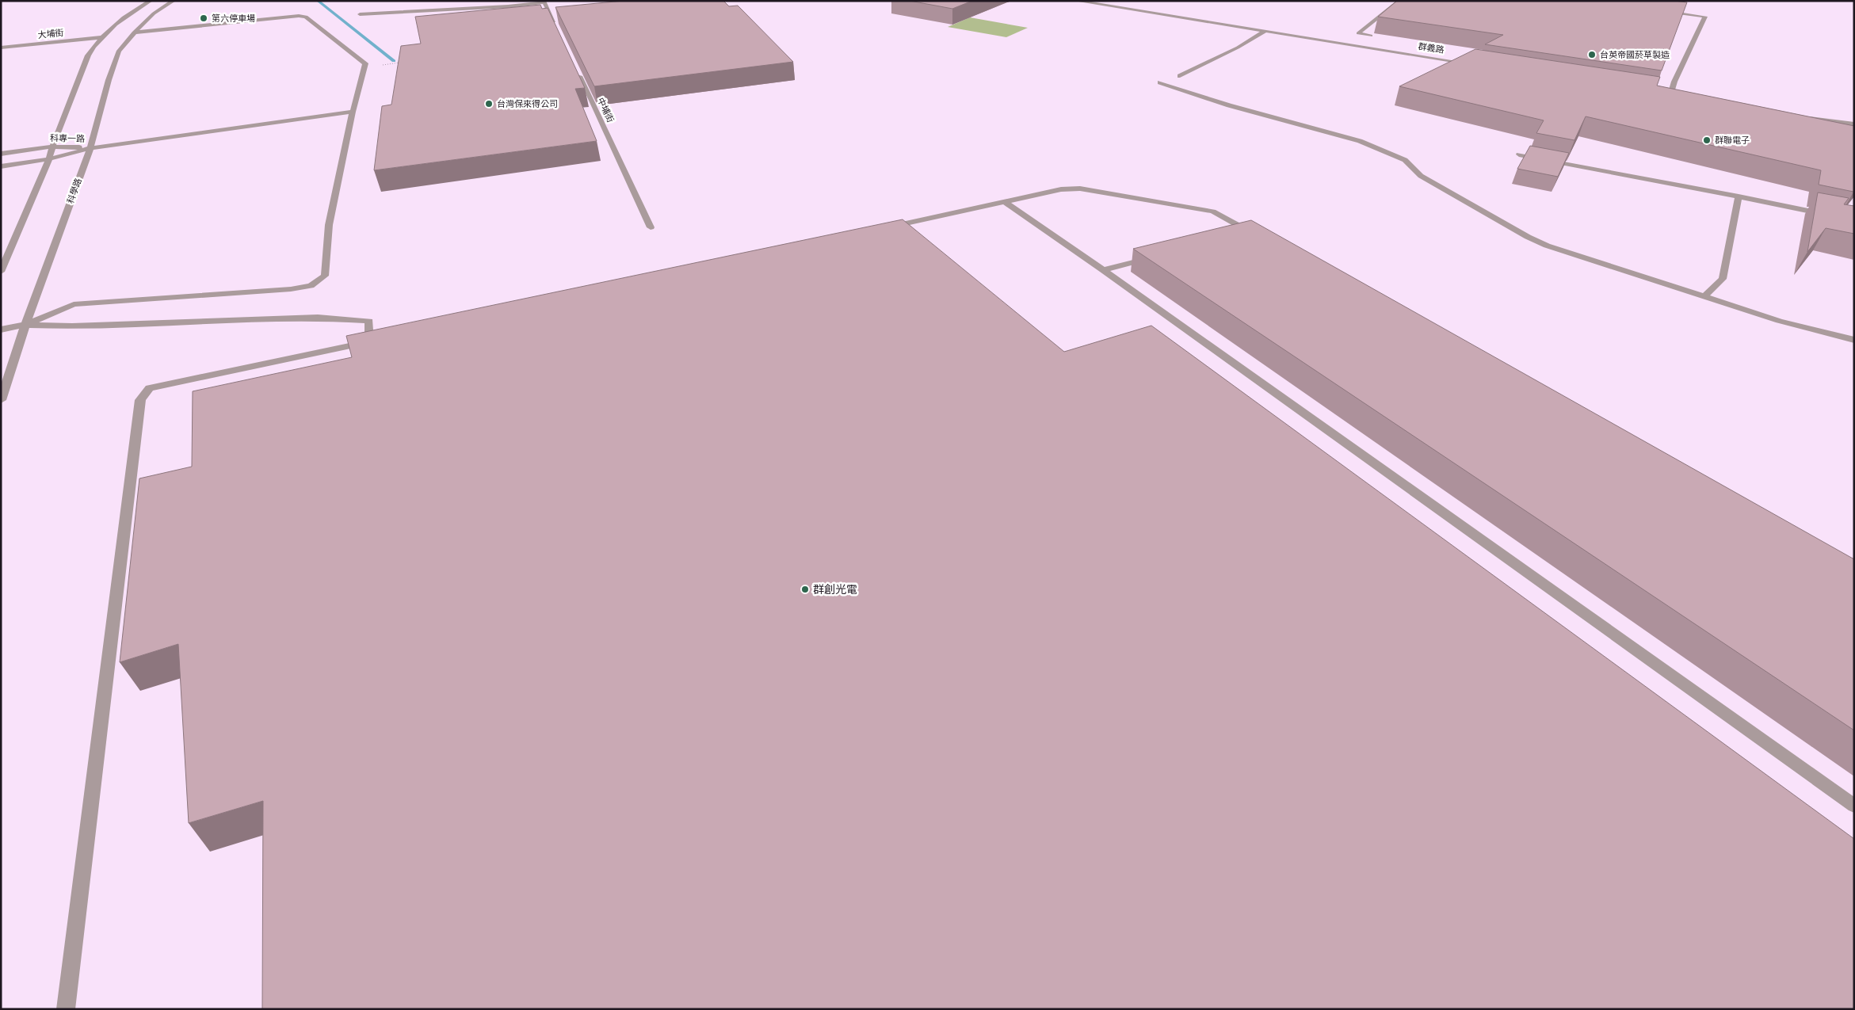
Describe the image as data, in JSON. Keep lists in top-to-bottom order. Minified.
{"streets":{"street":["大埔街","群義路","中埔街","科專一路","科學路"]},"crossings":[["科專一路","科學路"]],"places":["第六停車場","台英帝國菸草製造","台灣保來得公司","群聯電子","群創光電"]}
